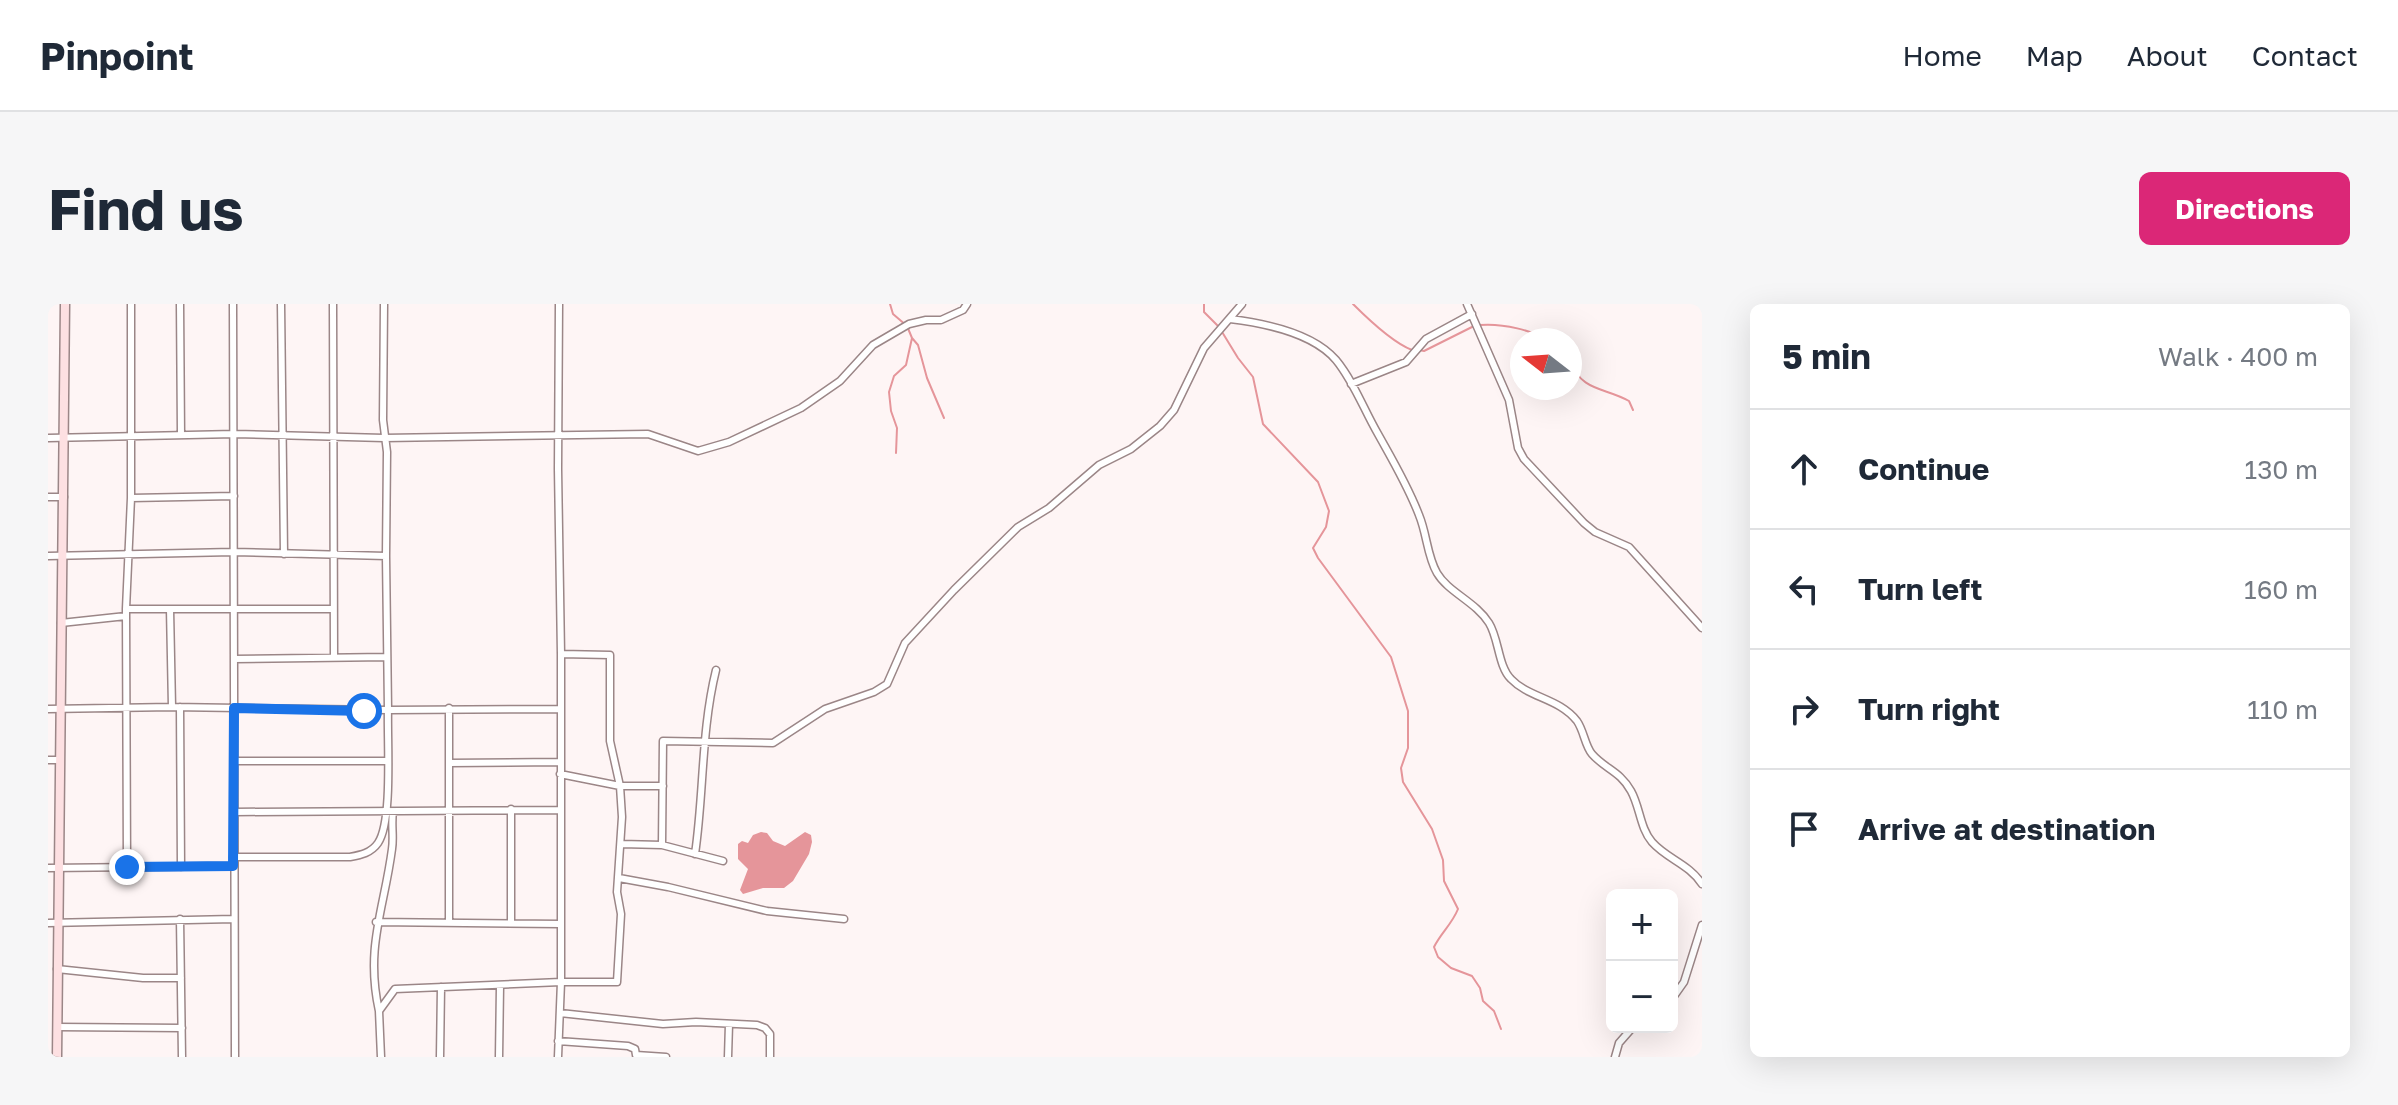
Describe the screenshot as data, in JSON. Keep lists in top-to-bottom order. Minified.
{"north":"left","page":{"header":"Pinpoint","nav":["Home","Map","About","Contact"],"buttons":"Directions","title":"Find us","heading":["5 min","Walk · 400 m"],"list":[["Continue","130 m"],["Turn left","160 m"],["Turn right","110 m"],"Arrive at destination"],"map_buttons":["+","−"]}}
